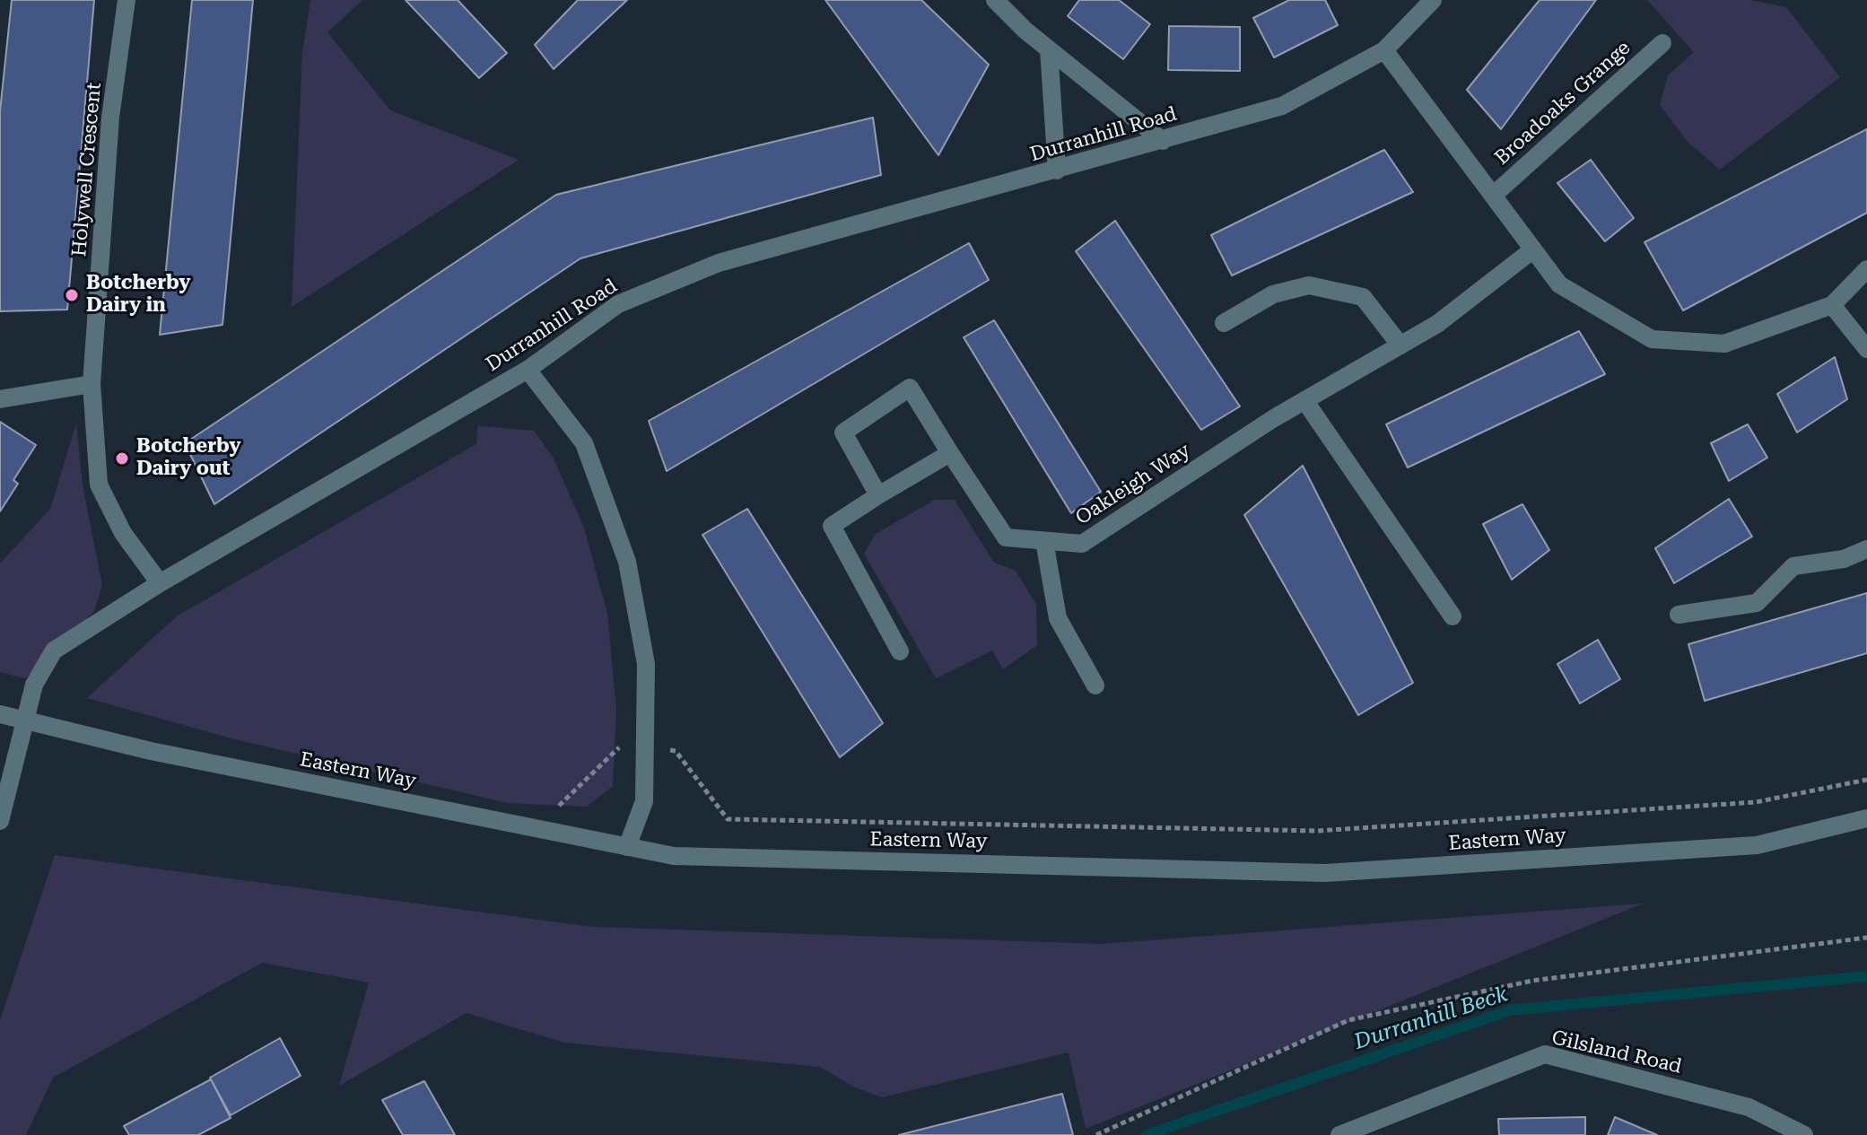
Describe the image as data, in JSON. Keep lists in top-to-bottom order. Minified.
{"streets":{"street":["Broadoaks Grange","Durranhill Road","Holywell Crescent","Oakleigh Way","Eastern Way","Gilsland Road"]},"crossings":[["Broadoaks Grange","Durranhill Road"],["Broadoaks Grange","Oakleigh Way"],["Durranhill Road","Holywell Crescent"]],"water":["Durranhill Beck"],"places":["Botcherby Dairy in","Botcherby Dairy out"]}
